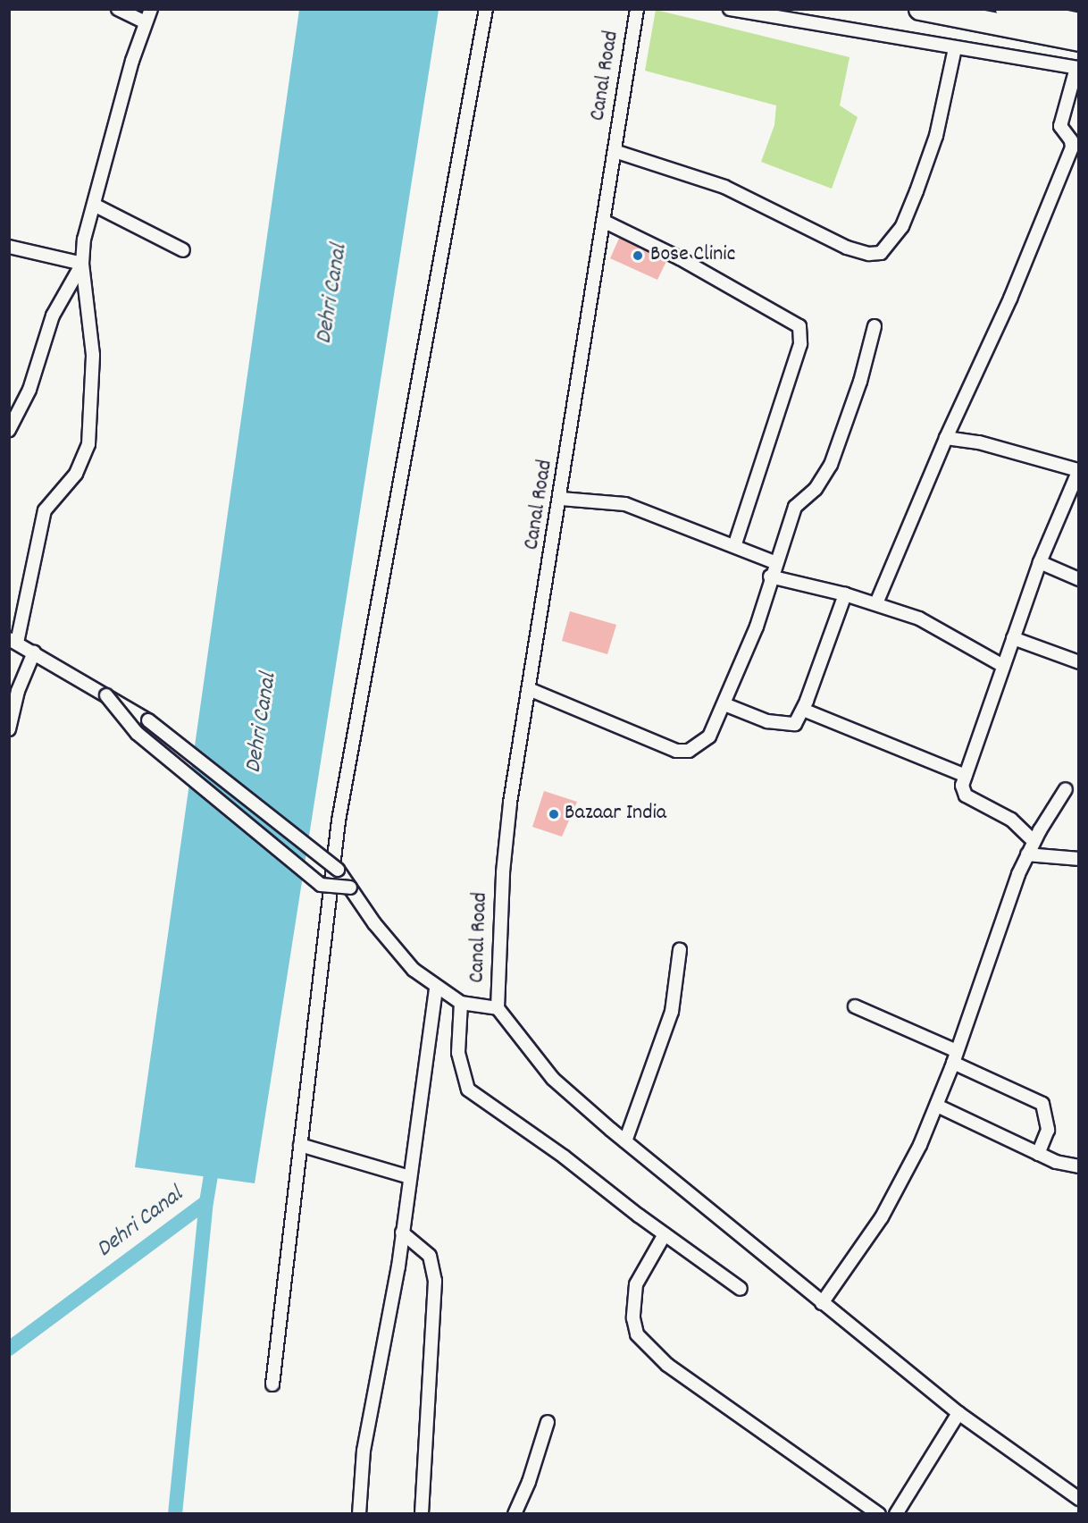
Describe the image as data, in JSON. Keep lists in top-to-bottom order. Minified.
{"streets":{"street":["Canal Road"]},"water":["Dehri Canal"],"places":["Bose Clinic","Bazaar India"]}
